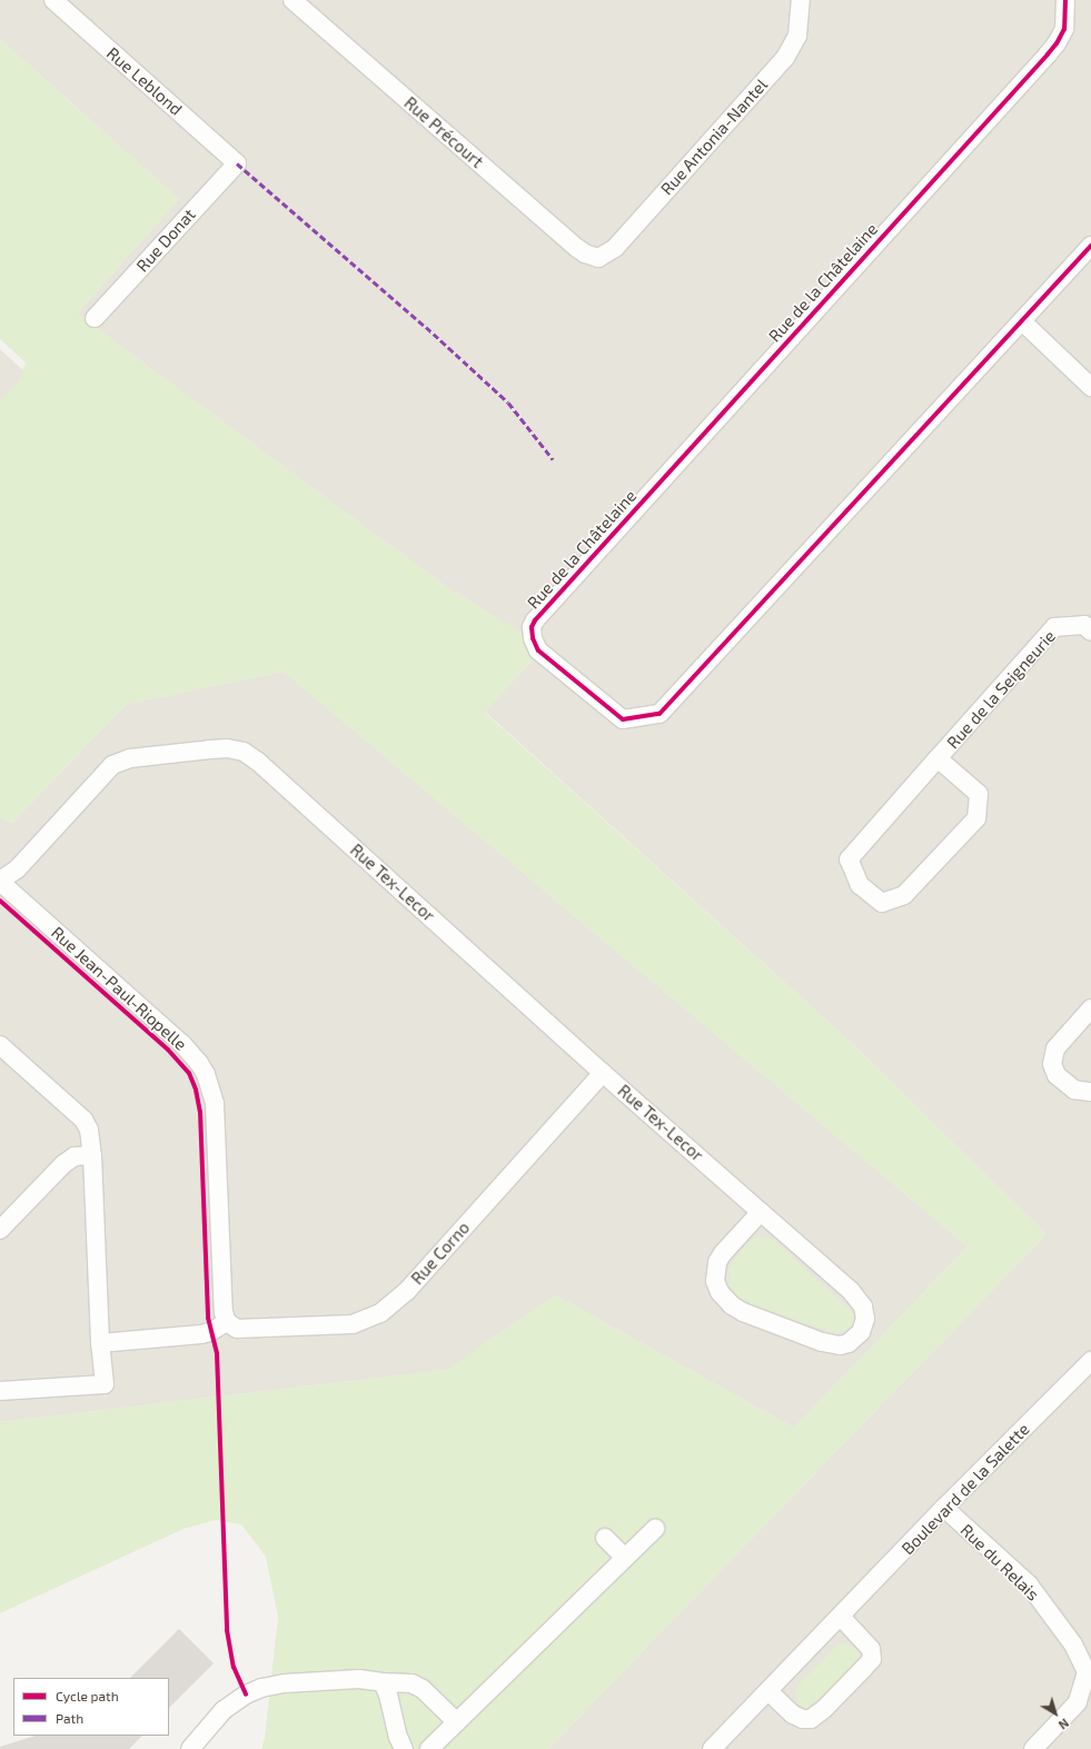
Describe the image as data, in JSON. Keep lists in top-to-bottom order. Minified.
{"streets":{"street":["Rue Leblond","Rue Précourt","Rue Antonia-Nantel","Rue Donat","Rue de la Châtelaine","Rue de la Seigneurie","Rue Tex-Lecor","Rue Jean-Paul-Riopelle","Rue Corno","Boulevard de la Salette","Rue du Relais"]},"crossings":[["Rue Leblond","Rue Donat"],["Rue Précourt","Rue Antonia-Nantel"],["Rue Tex-Lecor","Rue Jean-Paul-Riopelle"],["Rue Tex-Lecor","Rue Corno"],["Rue Jean-Paul-Riopelle","Rue Corno"],["Boulevard de la Salette","Rue du Relais"]],"legend":["Cycle path","Path"],"north":"bottom right"}
